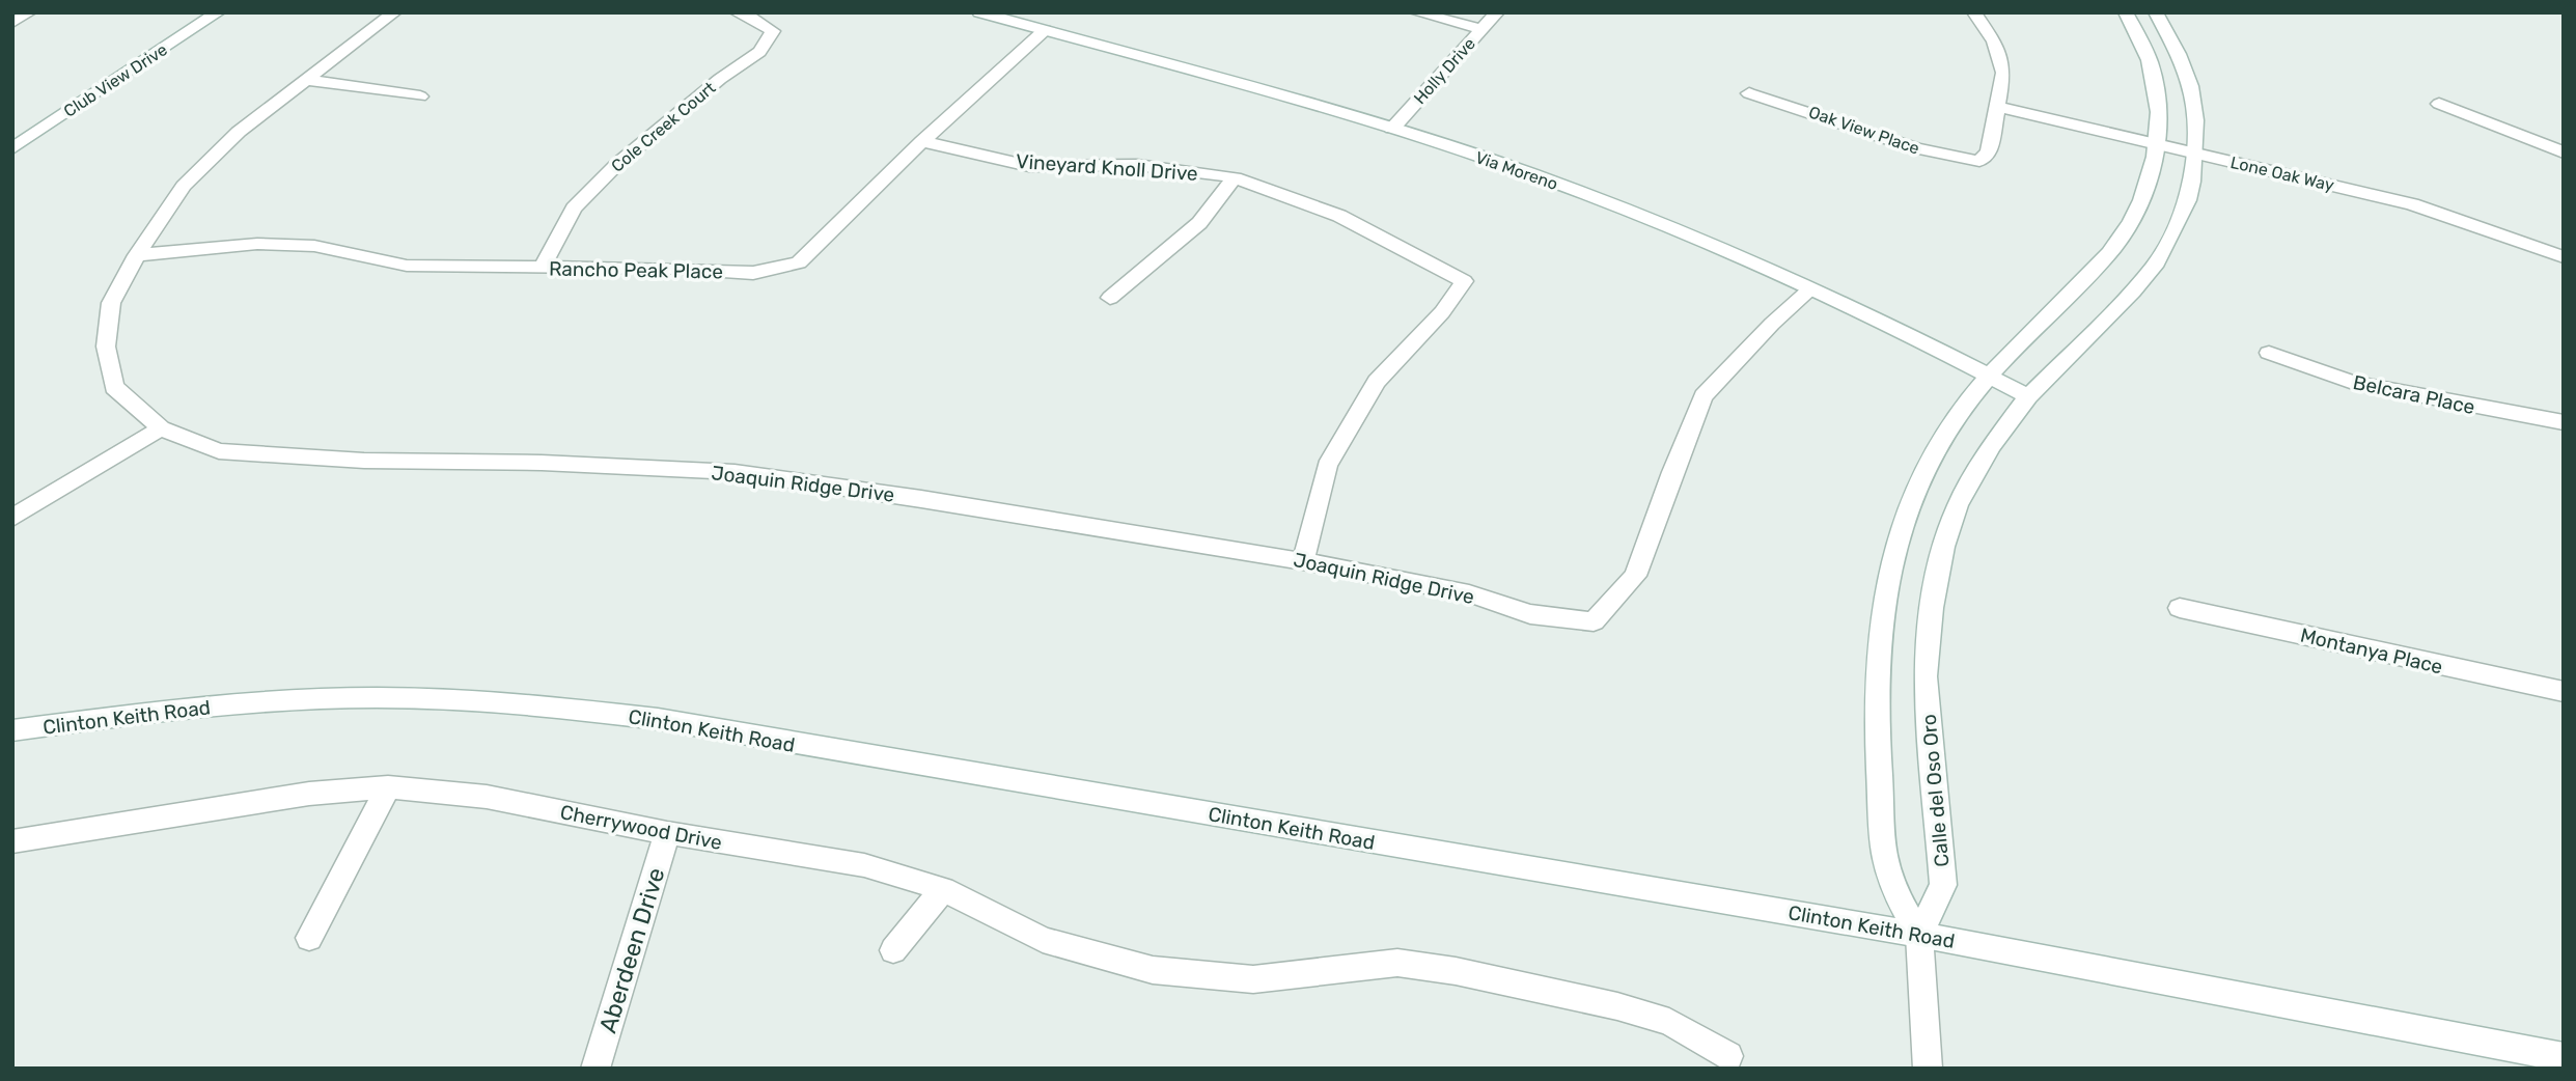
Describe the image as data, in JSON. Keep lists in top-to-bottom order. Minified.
{"streets":{"street":["Holly Drive","Club View Drive","Cole Creek Court","Oak View Place","Vineyard Knoll Drive","Via Moreno","Lone Oak Way","Rancho Peak Place","Belcara Place","Joaquin Ridge Drive","Montanya Place","Clinton Keith Road","Calle del Oso Oro","Cherrywood Drive","Aberdeen Drive"]},"crossings":[["Holly Drive","Via Moreno"],["Cole Creek Court","Rancho Peak Place"],["Oak View Place","Lone Oak Way"],["Vineyard Knoll Drive","Rancho Peak Place"],["Vineyard Knoll Drive","Joaquin Ridge Drive"],["Via Moreno","Rancho Peak Place"],["Via Moreno","Joaquin Ridge Drive"],["Via Moreno","Calle del Oso Oro"],["Lone Oak Way","Calle del Oso Oro"],["Rancho Peak Place","Joaquin Ridge Drive"],["Clinton Keith Road","Calle del Oso Oro"],["Cherrywood Drive","Aberdeen Drive"]]}
